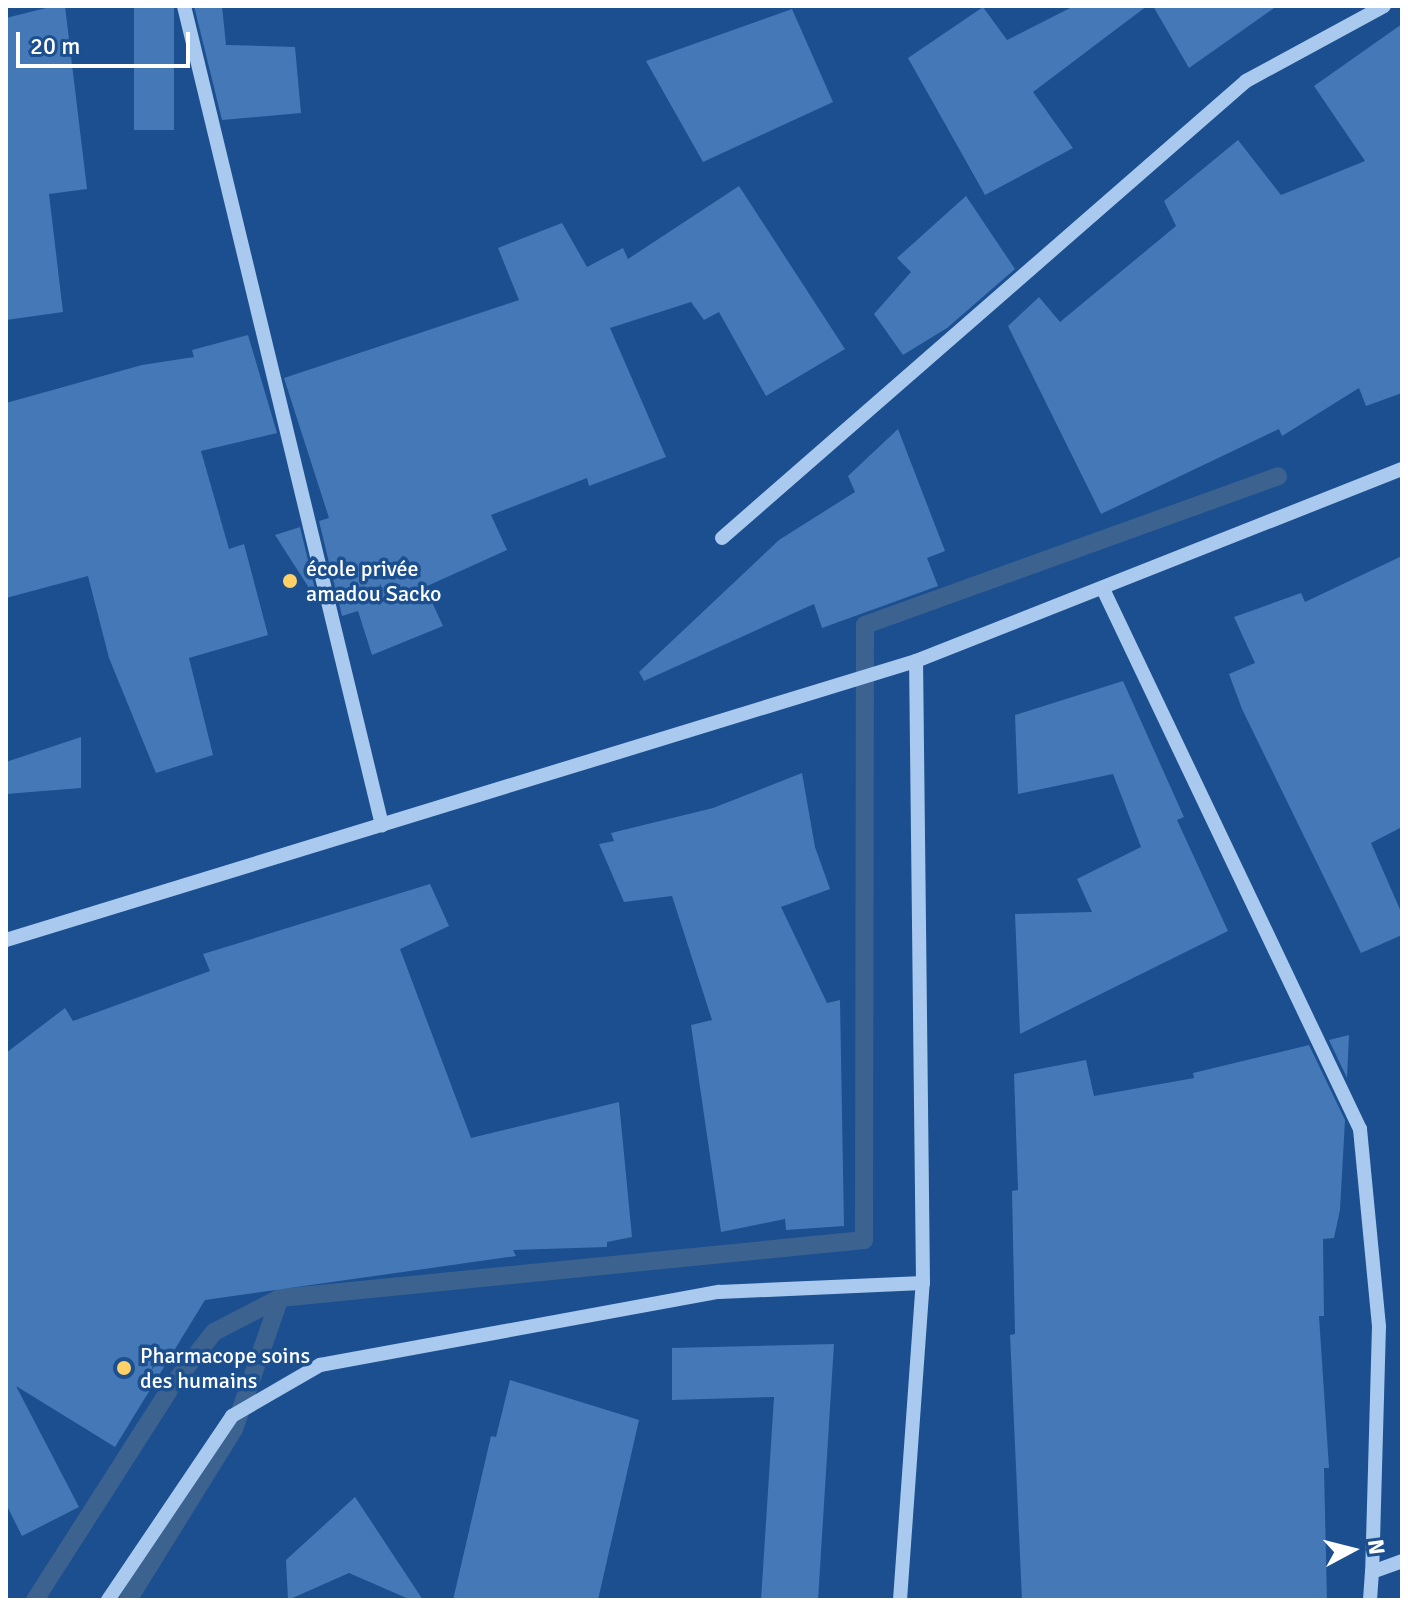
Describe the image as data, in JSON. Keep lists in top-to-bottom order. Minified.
{"places":["école privée amadou Sacko","Pharmacope soins des humains"],"scale_bar":"20 m","north":"right"}
